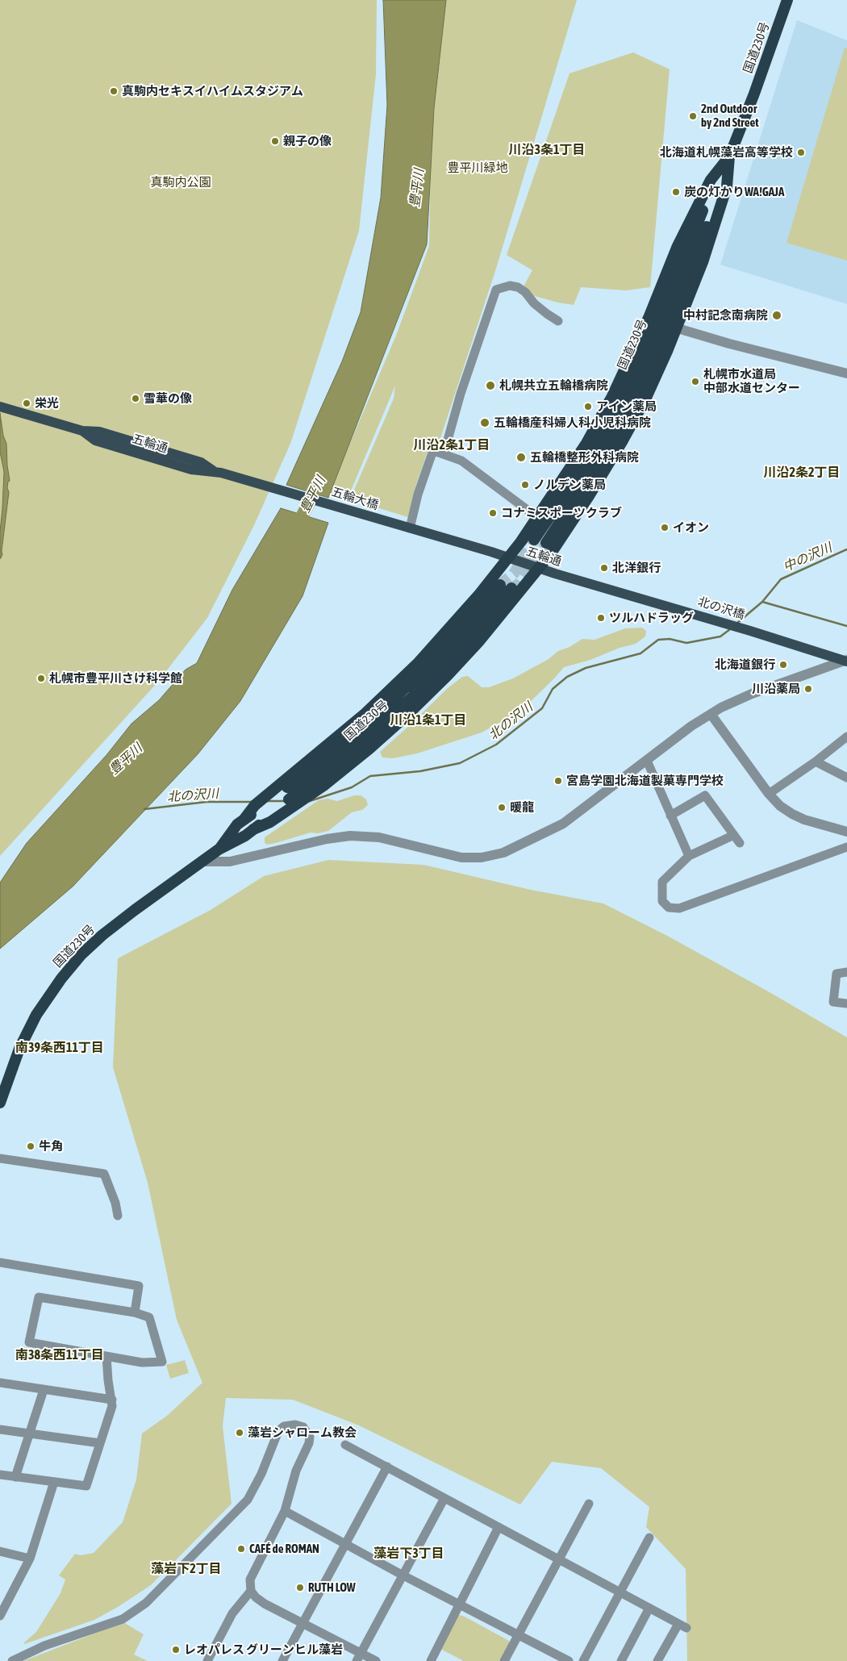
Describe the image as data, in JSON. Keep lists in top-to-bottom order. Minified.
{"streets":{"highway":["国道230号"],"main road":["五輪通","五輪大橋","北の沢橋"]},"crossings":[["五輪通","五輪大橋"],["五輪通","北の沢橋"]],"districts":["川沿3条1丁目","川沿2条1丁目","川沿2条2丁目","川沿1条1丁目","南39条西11丁目","南38条西11丁目","藻岩下3丁目","藻岩下2丁目"],"water":["豊平川","中の沢川","北の沢川"],"parks":["豊平川緑地","真駒内公園"],"places":["真駒内セキスイハイムスタジアム","2nd Outdoor by 2nd Street","親子の像","北海道札幌藻岩高等学校","炭の灯かりWA!GAJA","中村記念南病院","札幌市水道局 中部水道センター","札幌共立五輪橋病院","雪華の像","栄光","アイン薬局","五輪橋産科婦人科小児科病院","五輪橋整形外科病院","ノルデン薬局","コナミスポーツクラブ","イオン","北洋銀行","ツルハドラッグ","北海道銀行","札幌市豊平川さけ科学館","川沿薬局","宮島学園北海道製菓専門学校","暖龍","牛角","藻岩シャローム教会","CAFÉ de ROMAN","RUTH LOW","レオパレス グリーンヒル藻岩"]}
